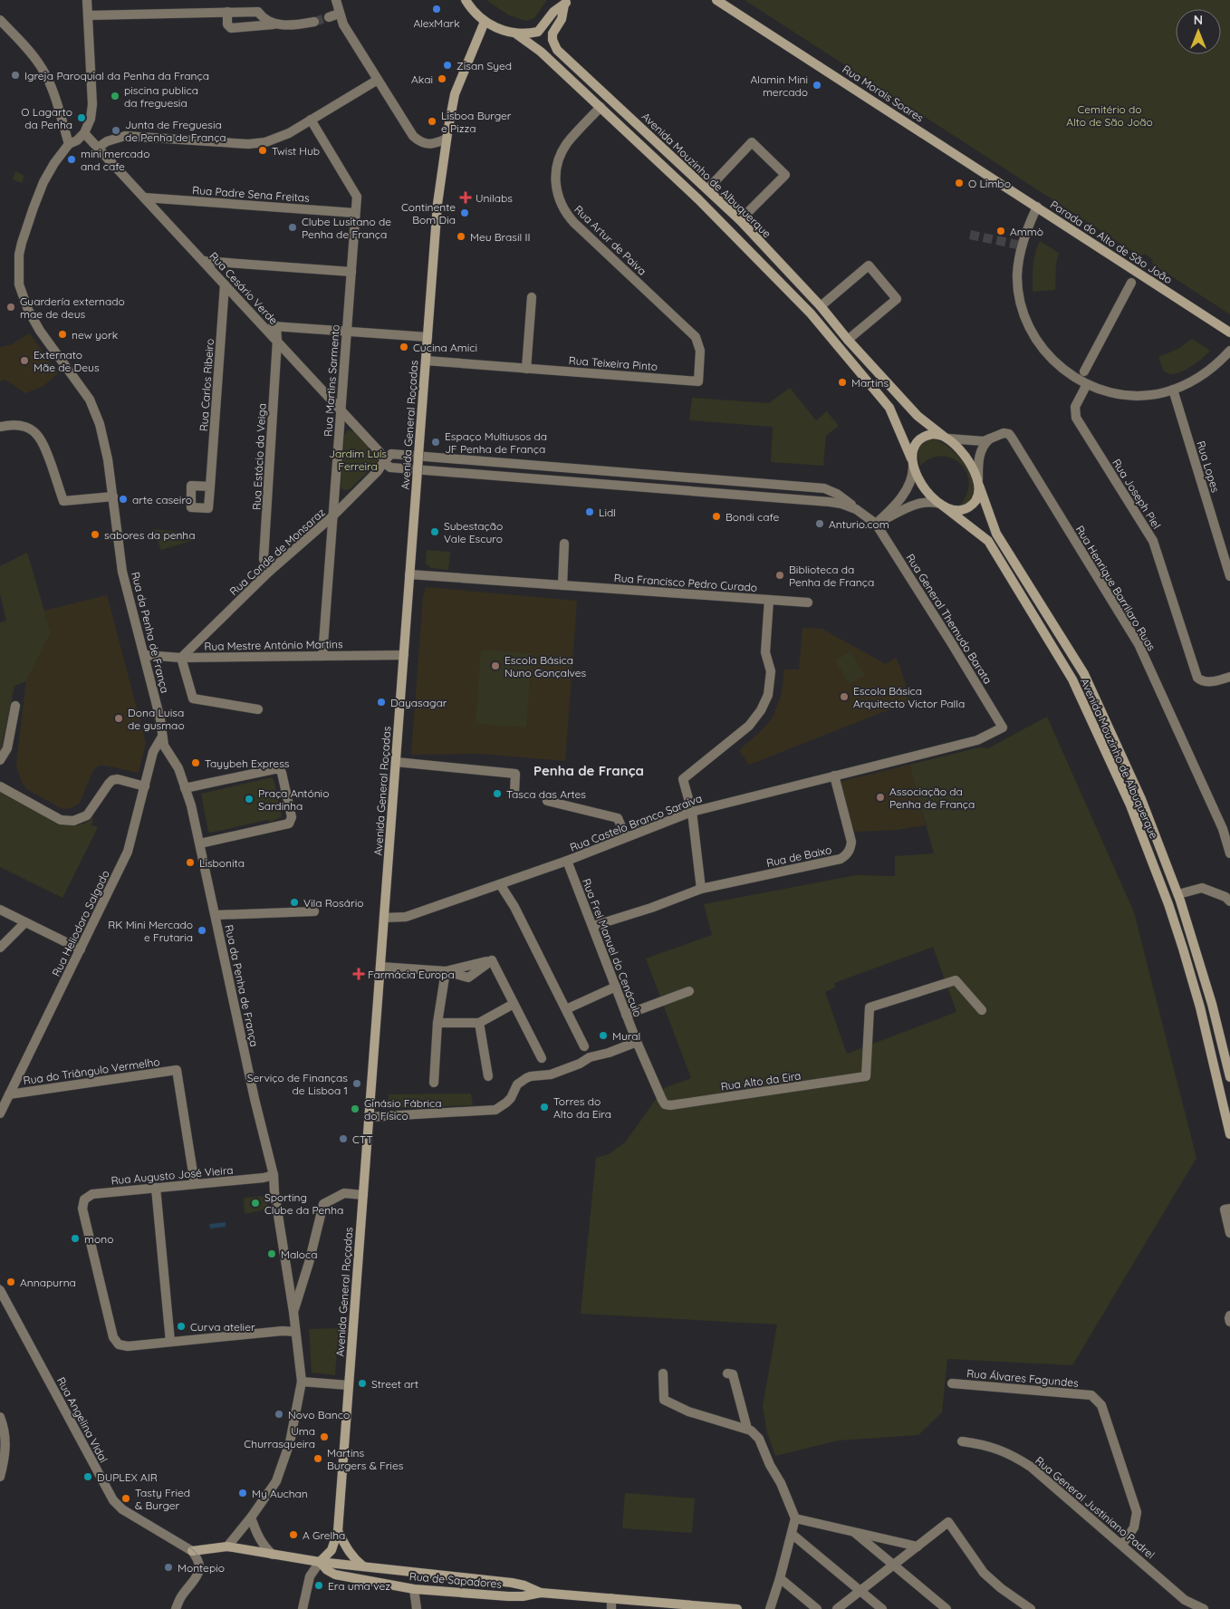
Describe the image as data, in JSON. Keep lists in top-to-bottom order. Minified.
{"streets":{"street":["Rua Morais Soares","Avenida Mouzinho de Albuquerque","Rua Padre Sena Freitas","Rua Artur de Paiva","Parada do Alto de São João","Rua Cesário Verde","Rua Teixeira Pinto","Rua Martins Sarmento","Rua Carlos Ribeiro","Avenida General Roçadas","Rua Estácio da Veiga","Rua Lopes","Rua Joseph Piel","Rua Conde de Monsaraz","Rua Francisco Pedro Curado","Rua Henrique Barrilaro Ruas","Rua General Themudo Barata","Rua da Penha de França","Rua Mestre António Martins","Rua Castelo Branco Saraiva","Rua de Baixo","Rua Heliodoro Salgado","Rua Frei Manuel do Cenáculo","Rua do Triângulo Vermelho","Rua Alto da Eira","Rua Augusto José Vieira","Rua Álvares Fagundes","Rua Angelina Vidal","Rua General Justiniano Padrel","Rua de Sapadores"]},"crossings":[["Rua Morais Soares","Parada do Alto de São João"],["Avenida Mouzinho de Albuquerque","Rua Artur de Paiva"],["Avenida Mouzinho de Albuquerque","Rua Henrique Barrilaro Ruas"],["Rua Padre Sena Freitas","Rua Cesário Verde"],["Rua Padre Sena Freitas","Rua Martins Sarmento"],["Rua Artur de Paiva","Rua Teixeira Pinto"],["Parada do Alto de São João","Rua Lopes"],["Parada do Alto de São João","Rua Joseph Piel"],["Rua Cesário Verde","Rua Martins Sarmento"],["Rua Cesário Verde","Rua Carlos Ribeiro"],["Rua Cesário Verde","Rua Estácio da Veiga"],["Rua Cesário Verde","Rua Conde de Monsaraz"],["Rua Cesário Verde","Rua da Penha de França"],["Rua Teixeira Pinto","Avenida General Roçadas"],["Rua Martins Sarmento","Rua Conde de Monsaraz"],["Rua Martins Sarmento","Rua Mestre António Martins"],["Avenida General Roçadas","Rua Francisco Pedro Curado"],["Avenida General Roçadas","Rua Mestre António Martins"],["Avenida General Roçadas","Rua Castelo Branco Saraiva"],["Avenida General Roçadas","Rua de Sapadores"],["Rua Estácio da Veiga","Rua Conde de Monsaraz"],["Rua Conde de Monsaraz","Rua Mestre António Martins"],["Rua General Themudo Barata","Rua Castelo Branco Saraiva"],["Rua da Penha de França","Rua Mestre António Martins"],["Rua da Penha de França","Rua Heliodoro Salgado"],["Rua da Penha de França","Rua Augusto José Vieira"],["Rua da Penha de França","Rua de Sapadores"],["Rua Castelo Branco Saraiva","Rua de Baixo"],["Rua Castelo Branco Saraiva","Rua Frei Manuel do Cenáculo"],["Rua Heliodoro Salgado","Rua do Triângulo Vermelho"],["Rua Frei Manuel do Cenáculo","Rua Alto da Eira"],["Rua do Triângulo Vermelho","Rua Augusto José Vieira"],["Rua Álvares Fagundes","Rua General Justiniano Padrel"],["Rua Angelina Vidal","Rua de Sapadores"]],"districts":["Penha de França"],"parks":["Cemitério do Alto de São João","Jardim Luís Ferreira"],"places":{"other":["AlexMark","Zisan Syed","Igreja Paroquial da Penha da França","Akai","Alamin Mini mercado","piscina publica da freguesia","O Lagarto da Penha","Lisboa Burger e Pizza","Junta de Freguesia de Penha de França","Twist Hub","mini mercado and cafe","O Limbo","Continente Bom Dia","Clube Lusitano de Penha de França","Ammò","Meu Brasil II","Guardería externado mae de deus","new york","Cucina Amici","Externato Mãe de Deus","Martins","Espaço Multiusos da JF Penha de França","arte caseiro","Lidl","Bondi cafe","Anturio.com","Subestação Vale Escuro","sabores da penha","Biblioteca da Penha de França","Escola Básica Nuno Gonçalves","Escola Básica Arquitecto Victor Palla","Dayasagar","Dona Luisa de gusmao","Tayybeh Express","Tasca das Artes","Associação da Penha de França","Praça António Sardinha","Lisbonita","Vila Rosário","RK Mini Mercado e Frutaria","Mural","Serviço de Finanças de Lisboa 1","Torres do Alto da Eira","Ginásio Fábrica do Físico","CTT","Sporting Clube da Penha","mono","Maloca","Annapurna","Curva atelier","Street art","Novo Banco","Uma Churrasqueira","Martins Burgers & Fries","DUPLEX AIR","My Auchan","Tasty Fried & Burger","A Grelha","Montepio","Era uma vez"],"health":["Unilabs","Farmácia Europa"]},"north":"top"}
